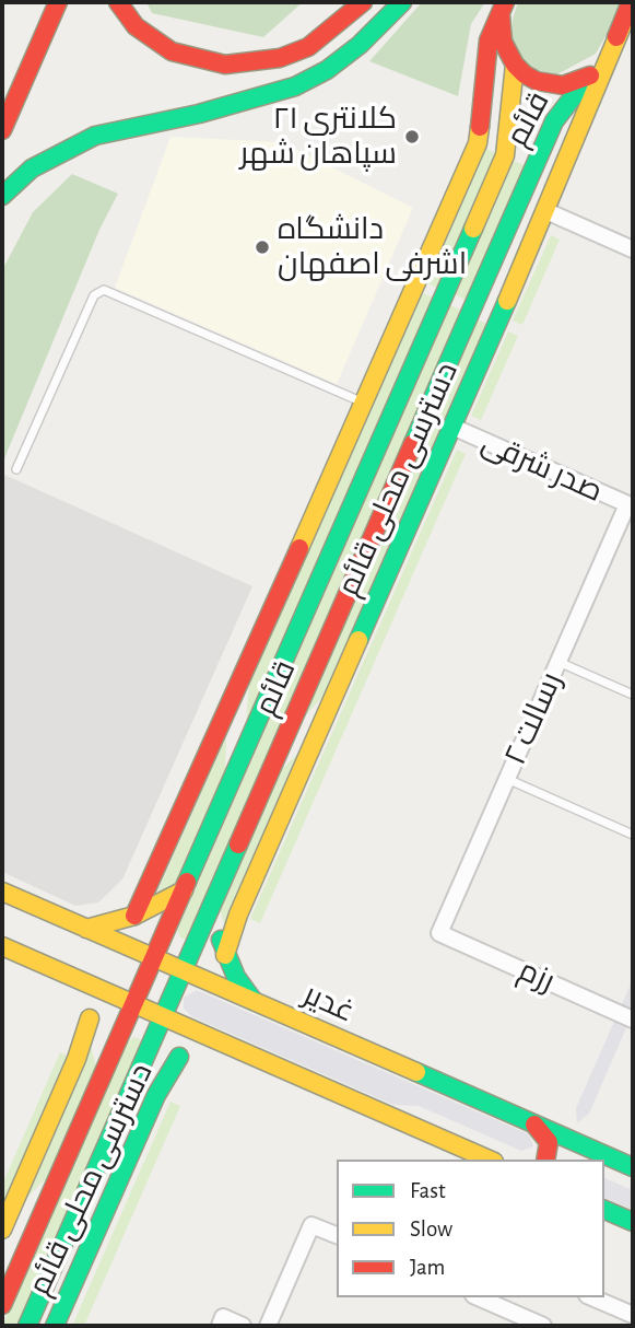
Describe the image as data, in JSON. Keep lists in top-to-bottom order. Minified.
{"streets":{"main road":["قائم","دسترسی محلی قائم","غدیر"],"street":["صدر شرقی","رسالت ۲","رزم"]},"crossings":[["قائم","دسترسی محلی قائم"],["قائم","غدیر"],["صدر شرقی","دسترسی محلی قائم"],["صدر شرقی","رسالت ۲"],["رسالت ۲","رزم"]],"places":["کلانتری ۲۱ سپاهان شهر","دانشگاه اشرفی اصفهان"],"legend":["Fast","Slow","Jam"]}
